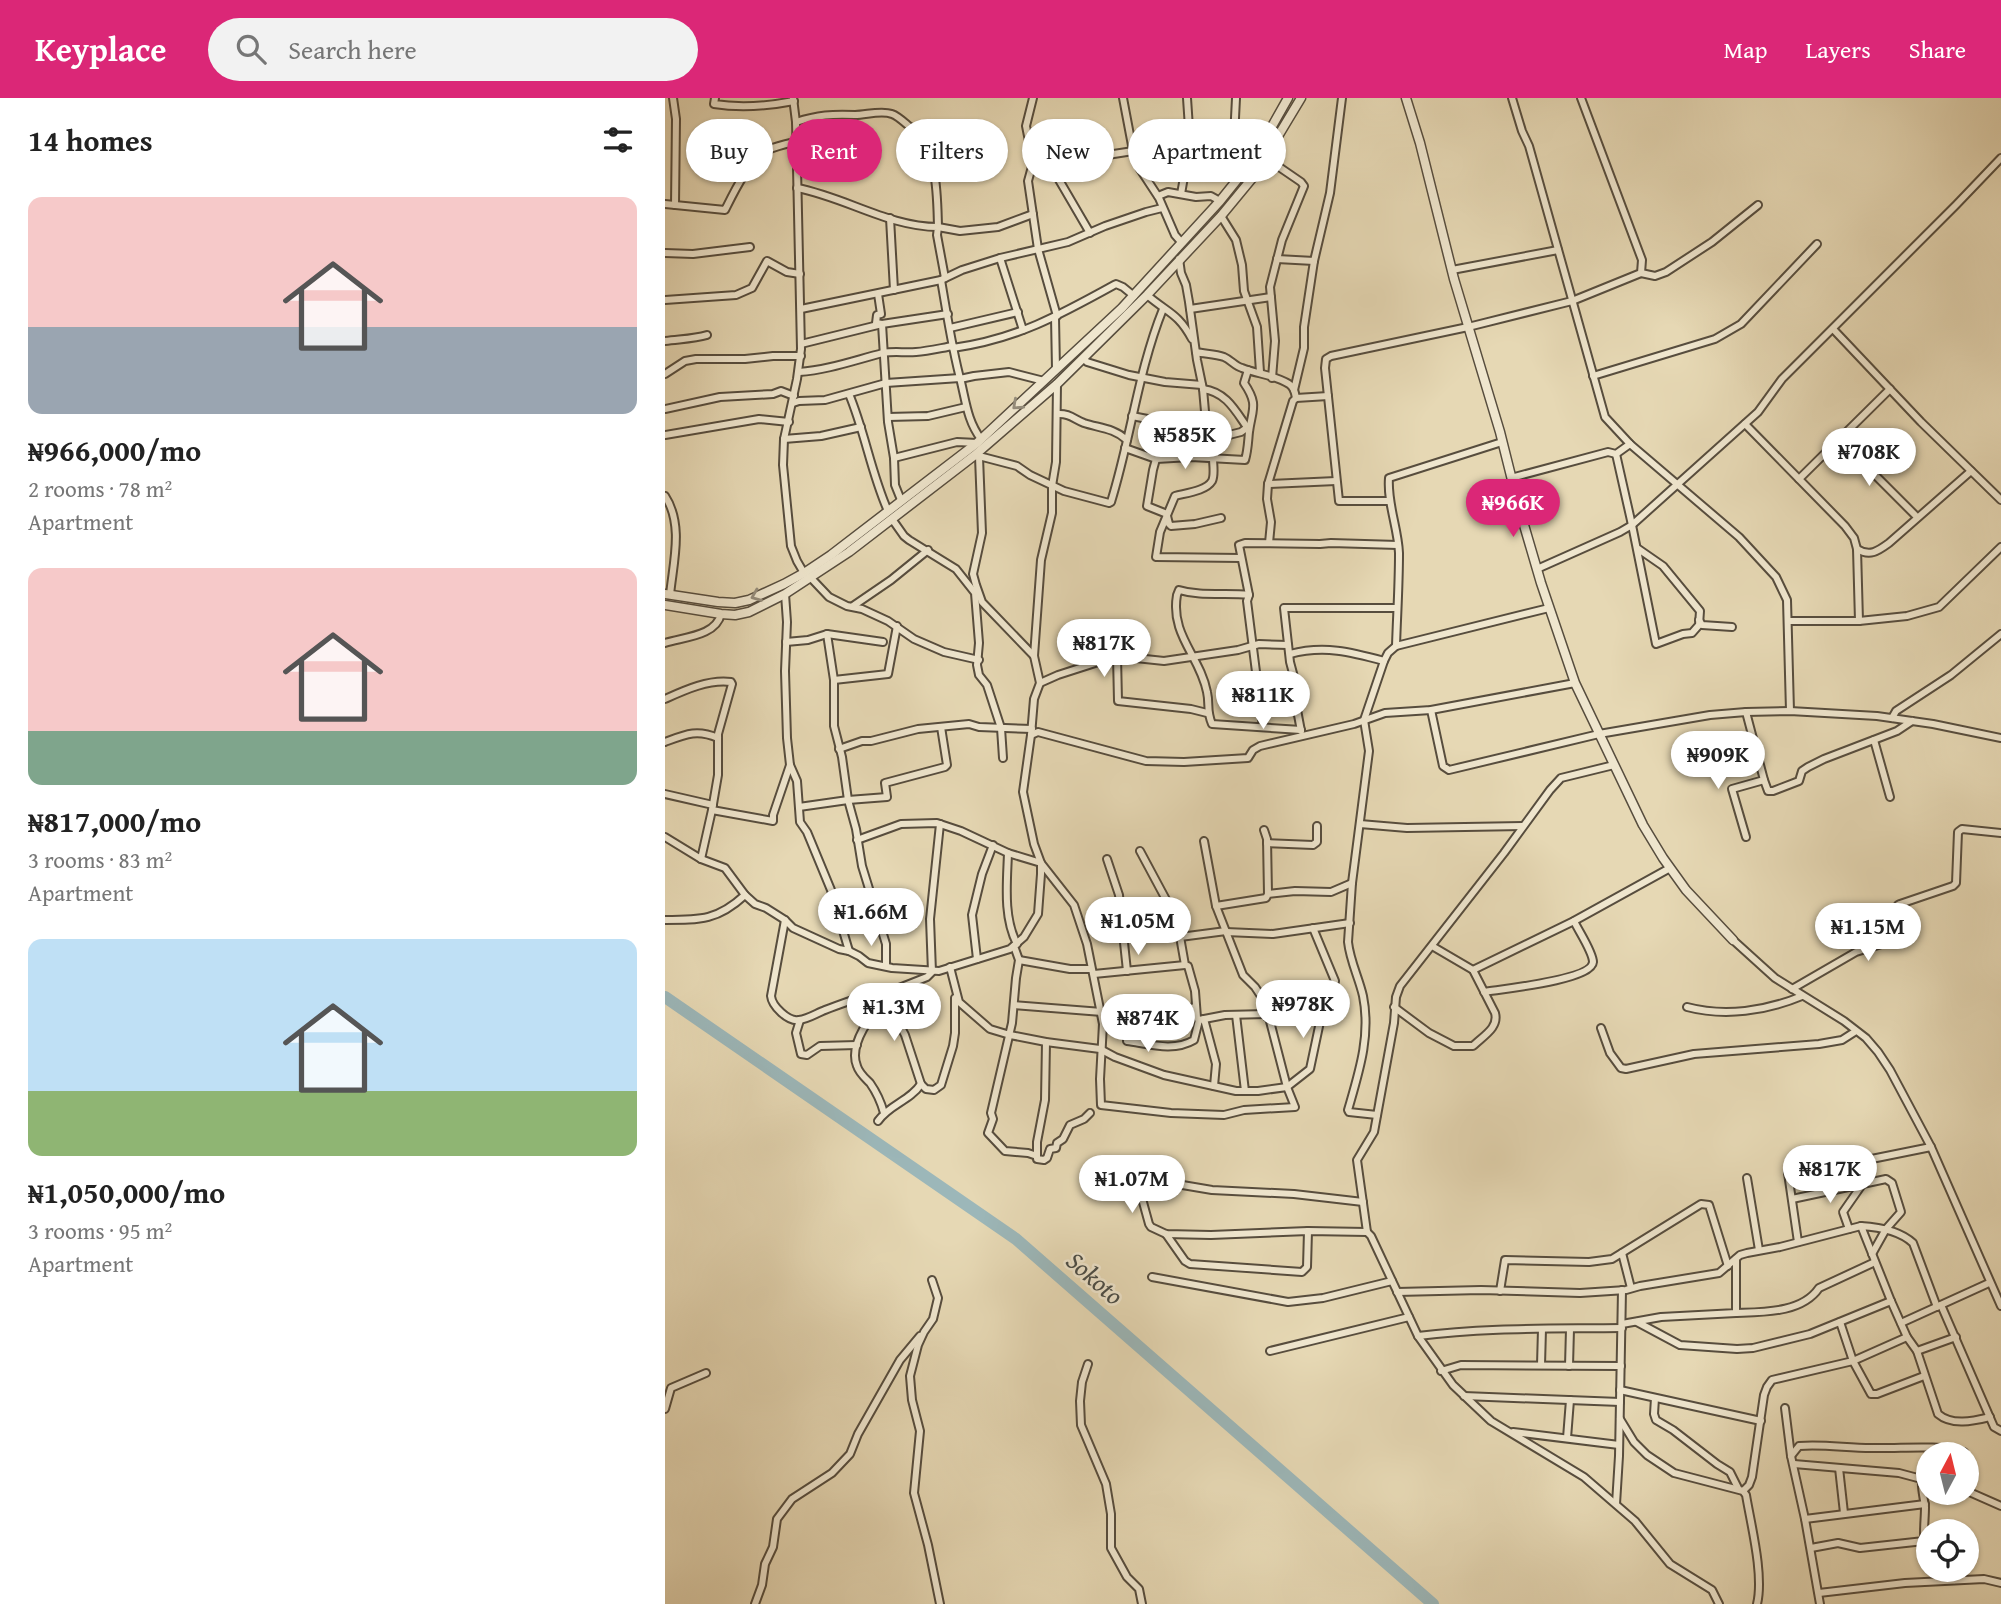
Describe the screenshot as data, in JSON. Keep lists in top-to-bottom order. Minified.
{"water":["Sokoto"],"north":"top","page":{"header":"Keyplace","search":"Search here","nav":["Map","Layers","Share"],"heading":"14 homes","chip":["Buy","Rent","Filters","New","Apartment"],"list":[{"name":"₦966,000/mo","note":"2 rooms · 78 m² · Apartment"},{"name":"₦817,000/mo","note":"3 rooms · 83 m² · Apartment"},{"name":"₦1,050,000/mo","note":"3 rooms · 95 m² · Apartment"}],"price":["₦585K","₦708K","₦966K","₦817K","₦811K","₦909K","₦1.66M","₦1.05M","₦1.15M","₦978K","₦1.3M","₦874K","₦817K","₦1.07M"]}}
